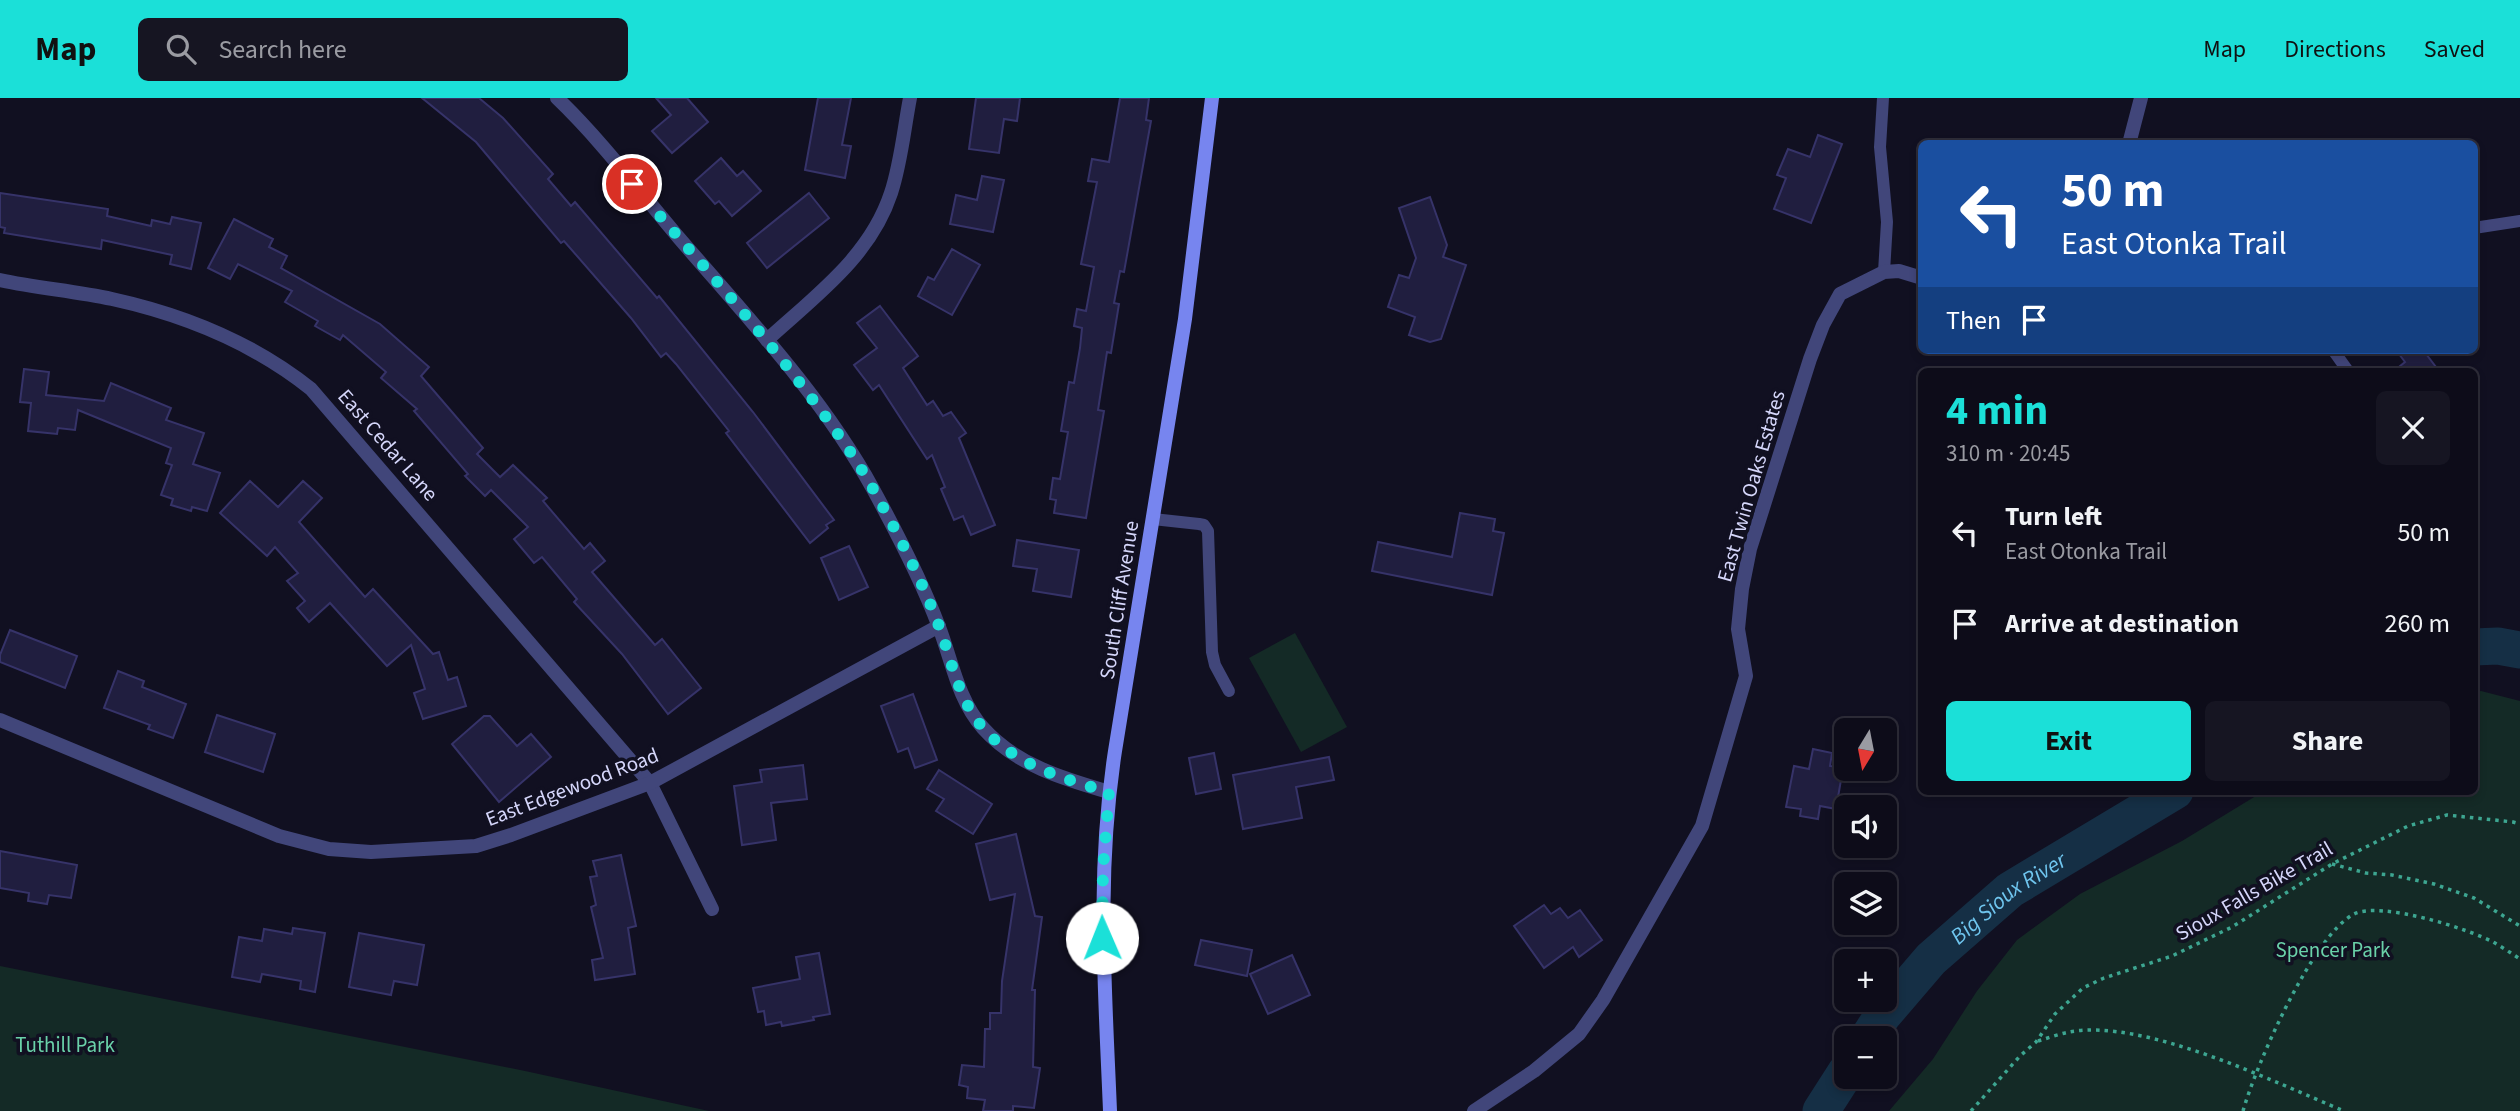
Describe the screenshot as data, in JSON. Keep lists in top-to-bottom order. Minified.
{"streets":{"main road":["South Cliff Avenue"],"street":["East Cedar Lane","East Twin Oaks Estates","East Edgewood Road"],"path":["Sioux Falls Bike Trail"]},"crossings":[["East Cedar Lane","East Edgewood Road"]],"water":["Big Sioux River"],"parks":["Spencer Park","Tuthill Park"],"north":"bottom","page":{"header":"Map","search":"Search here","nav":["Map","Directions","Saved"],"turn":["50 m","East Otonka Trail"],"then":"Then","heading":["4 min","310 m · 20:45"],"list":[{"name":"Turn left","note":"East Otonka Trail","value":"50 m"},{"name":"Arrive at destination","value":"260 m"}],"buttons":["Exit","Share"],"map_buttons":["+","−"]}}
